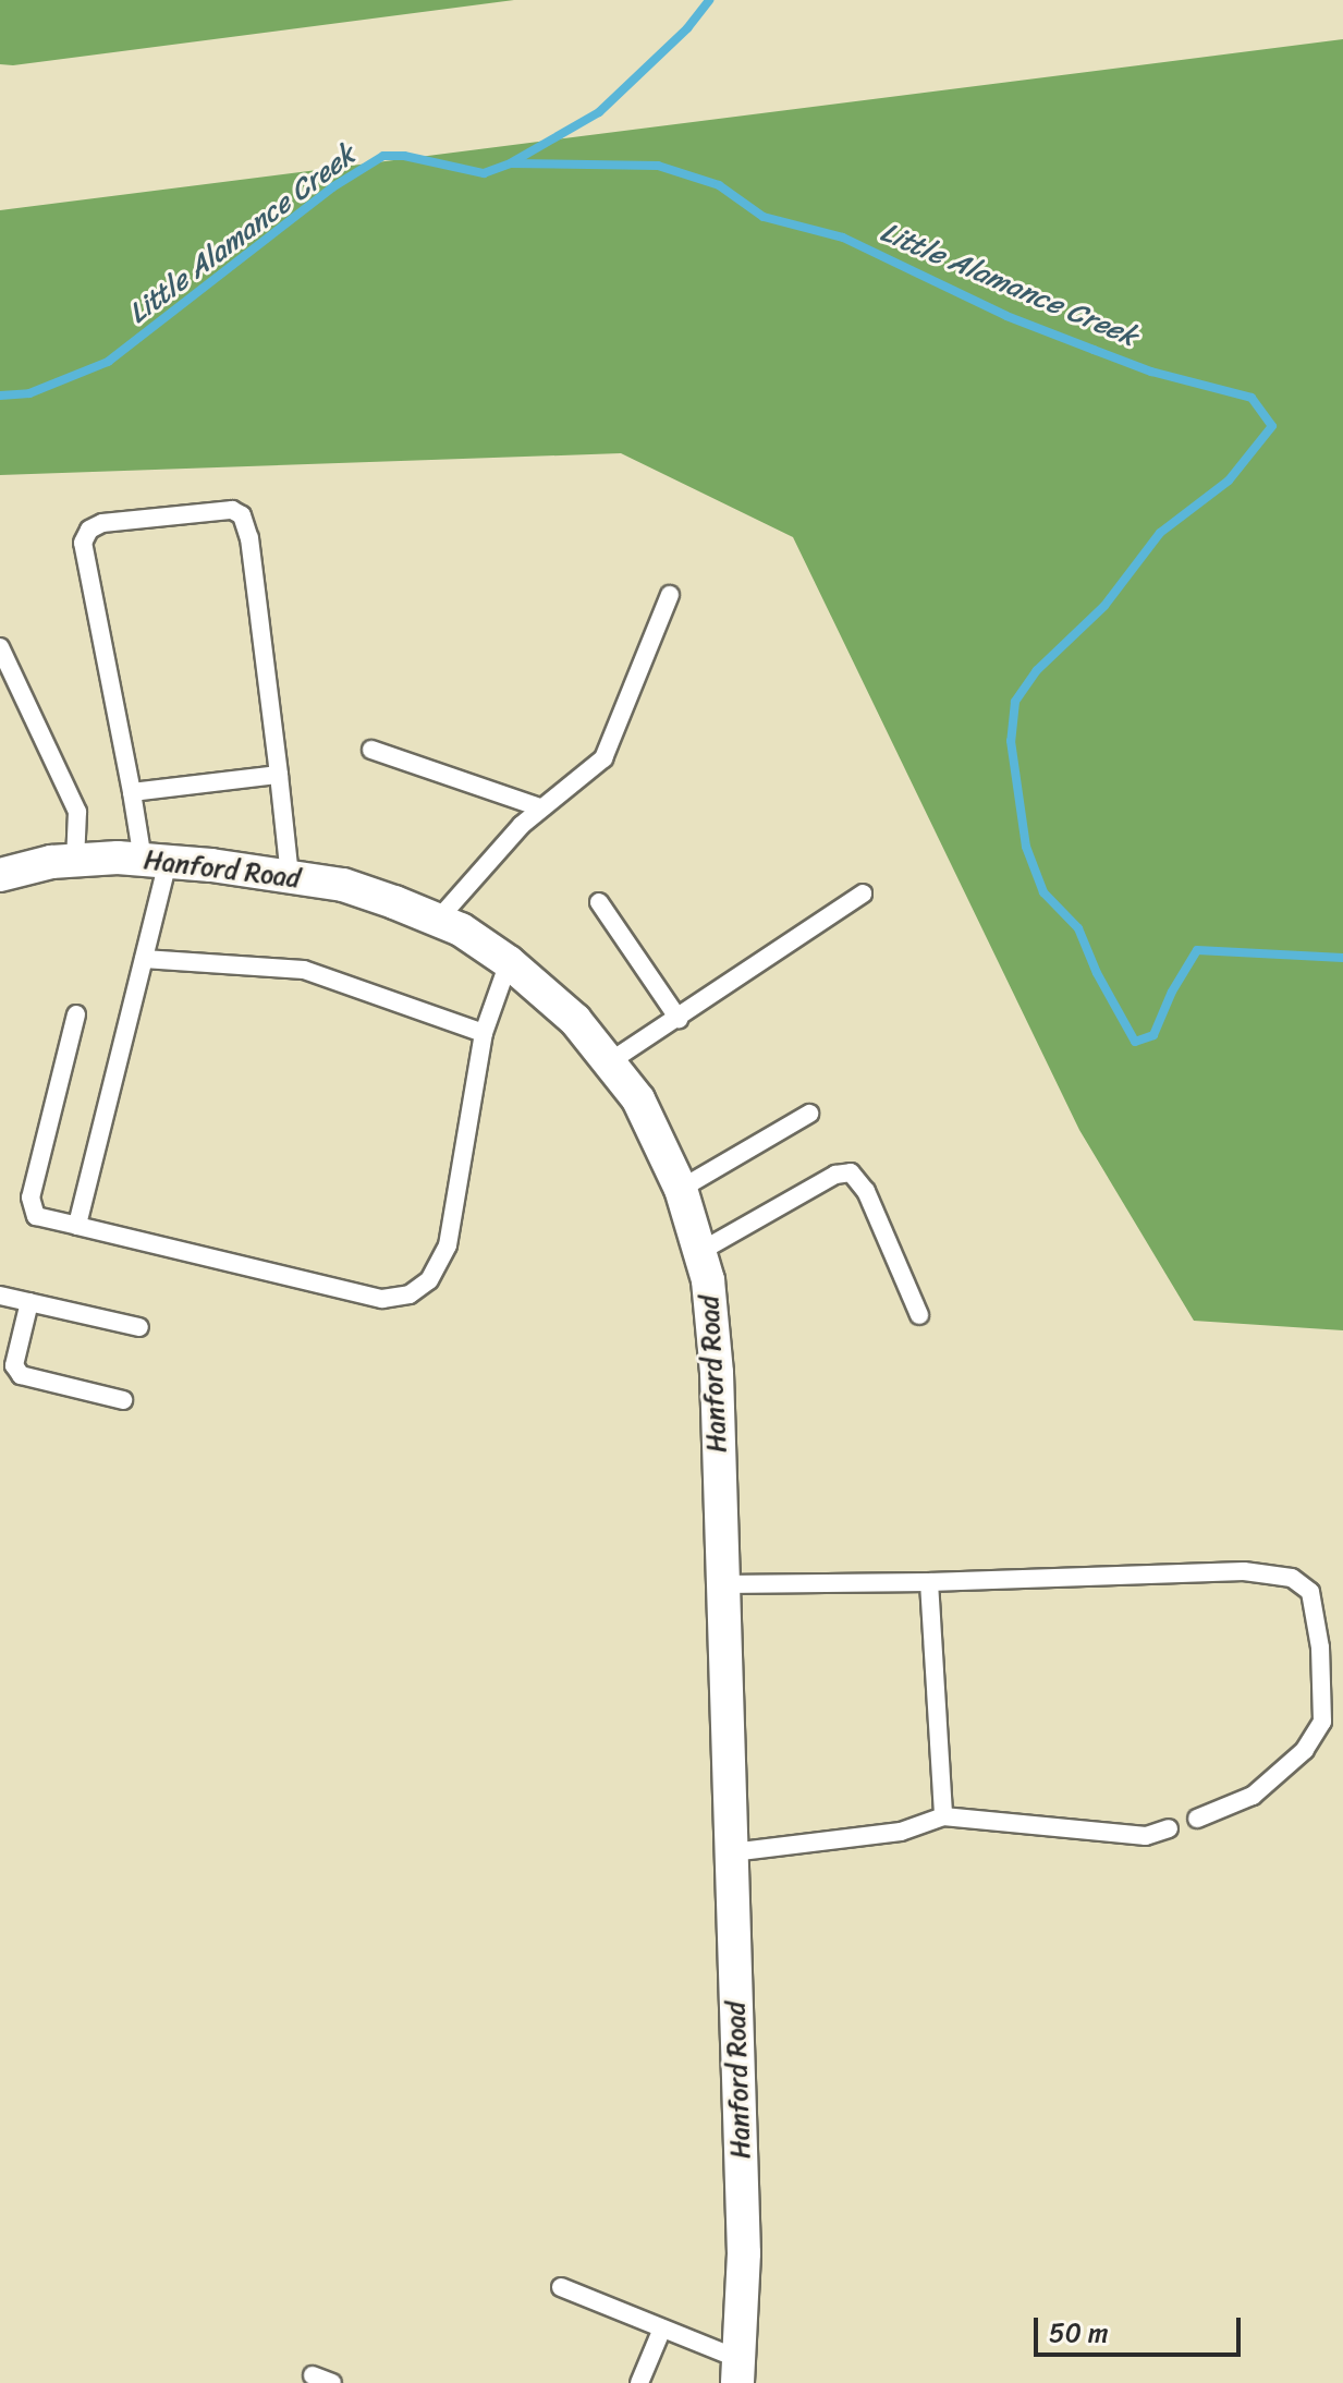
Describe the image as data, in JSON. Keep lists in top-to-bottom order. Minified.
{"streets":{"street":["Hanford Road"]},"water":["Little Alamance Creek"],"scale_bar":"50 m"}
